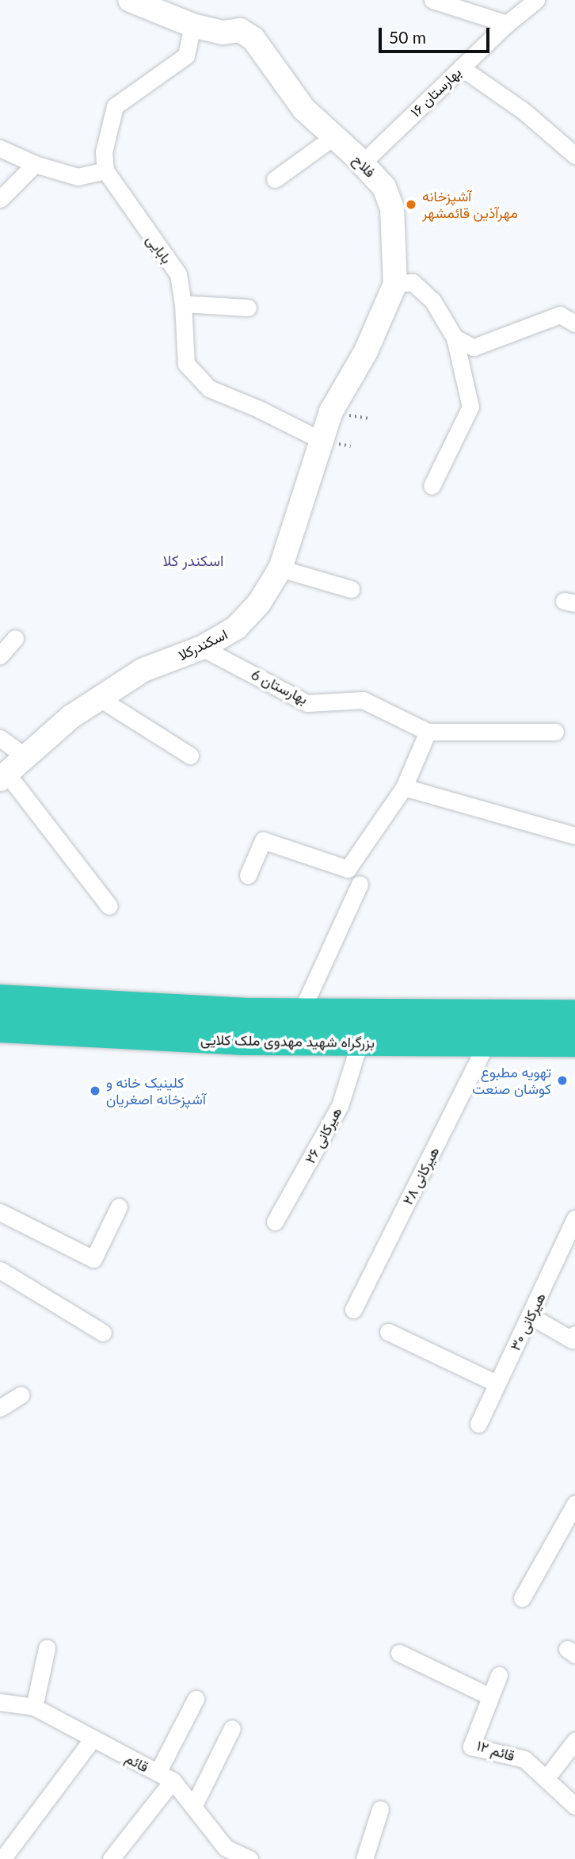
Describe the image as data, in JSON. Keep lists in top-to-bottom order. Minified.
{"streets":{"highway":["بزرگراه شهید مهدوی ملک کلایی"],"street":["بهارستان ۱۶","فلاح","بابایی","اسکندرکلا","بهارستان 6","هیرکانی ۲۶","هیرکانی ۲۸","هیرکانی ۳۰","قائم ۱۲","قائم"]},"crossings":[["بهارستان ۱۶","فلاح"],["فلاح","بابایی"],["فلاح","اسکندرکلا"],["بابایی","اسکندرکلا"],["اسکندرکلا","بهارستان 6"],["بزرگراه شهید مهدوی ملک کلایی","هیرکانی ۲۶"],["بزرگراه شهید مهدوی ملک کلایی","هیرکانی ۲۸"]],"districts":["اسکندر کلا"],"places":["آشپزخانه مهرآذین قائمشهر","تهویه مطبوع کوشان صنعت","کلینیک خانه و آشپزخانه اصغریان"],"scale_bar":"50 m"}
